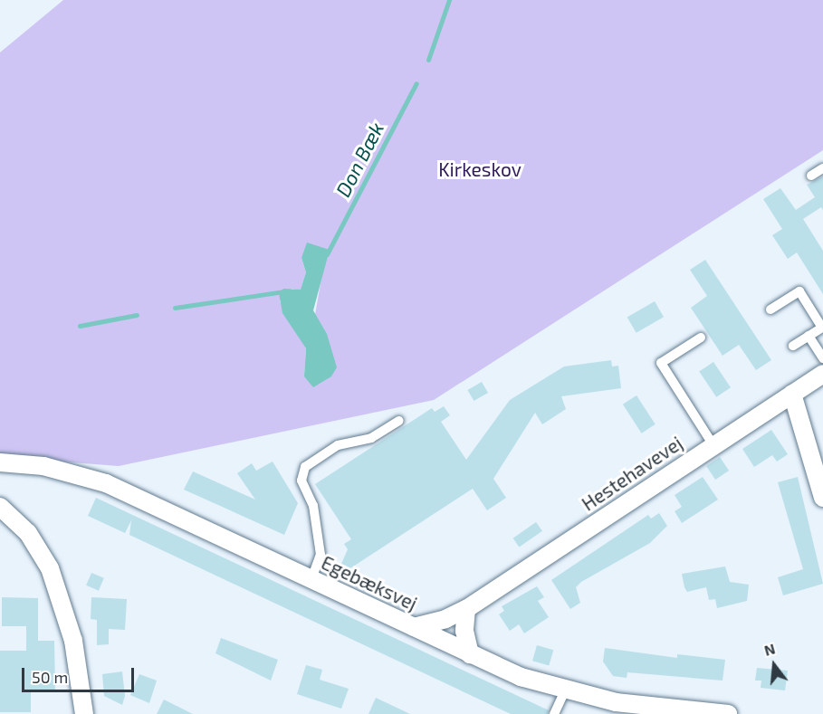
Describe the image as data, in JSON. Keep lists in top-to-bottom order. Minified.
{"streets":{"street":["Hestehavevej","Egebæksvej"]},"crossings":[["Hestehavevej","Egebæksvej"]],"water":["Don Bæk"],"parks":["Kirkeskov"],"scale_bar":"50 m","north":"top"}
